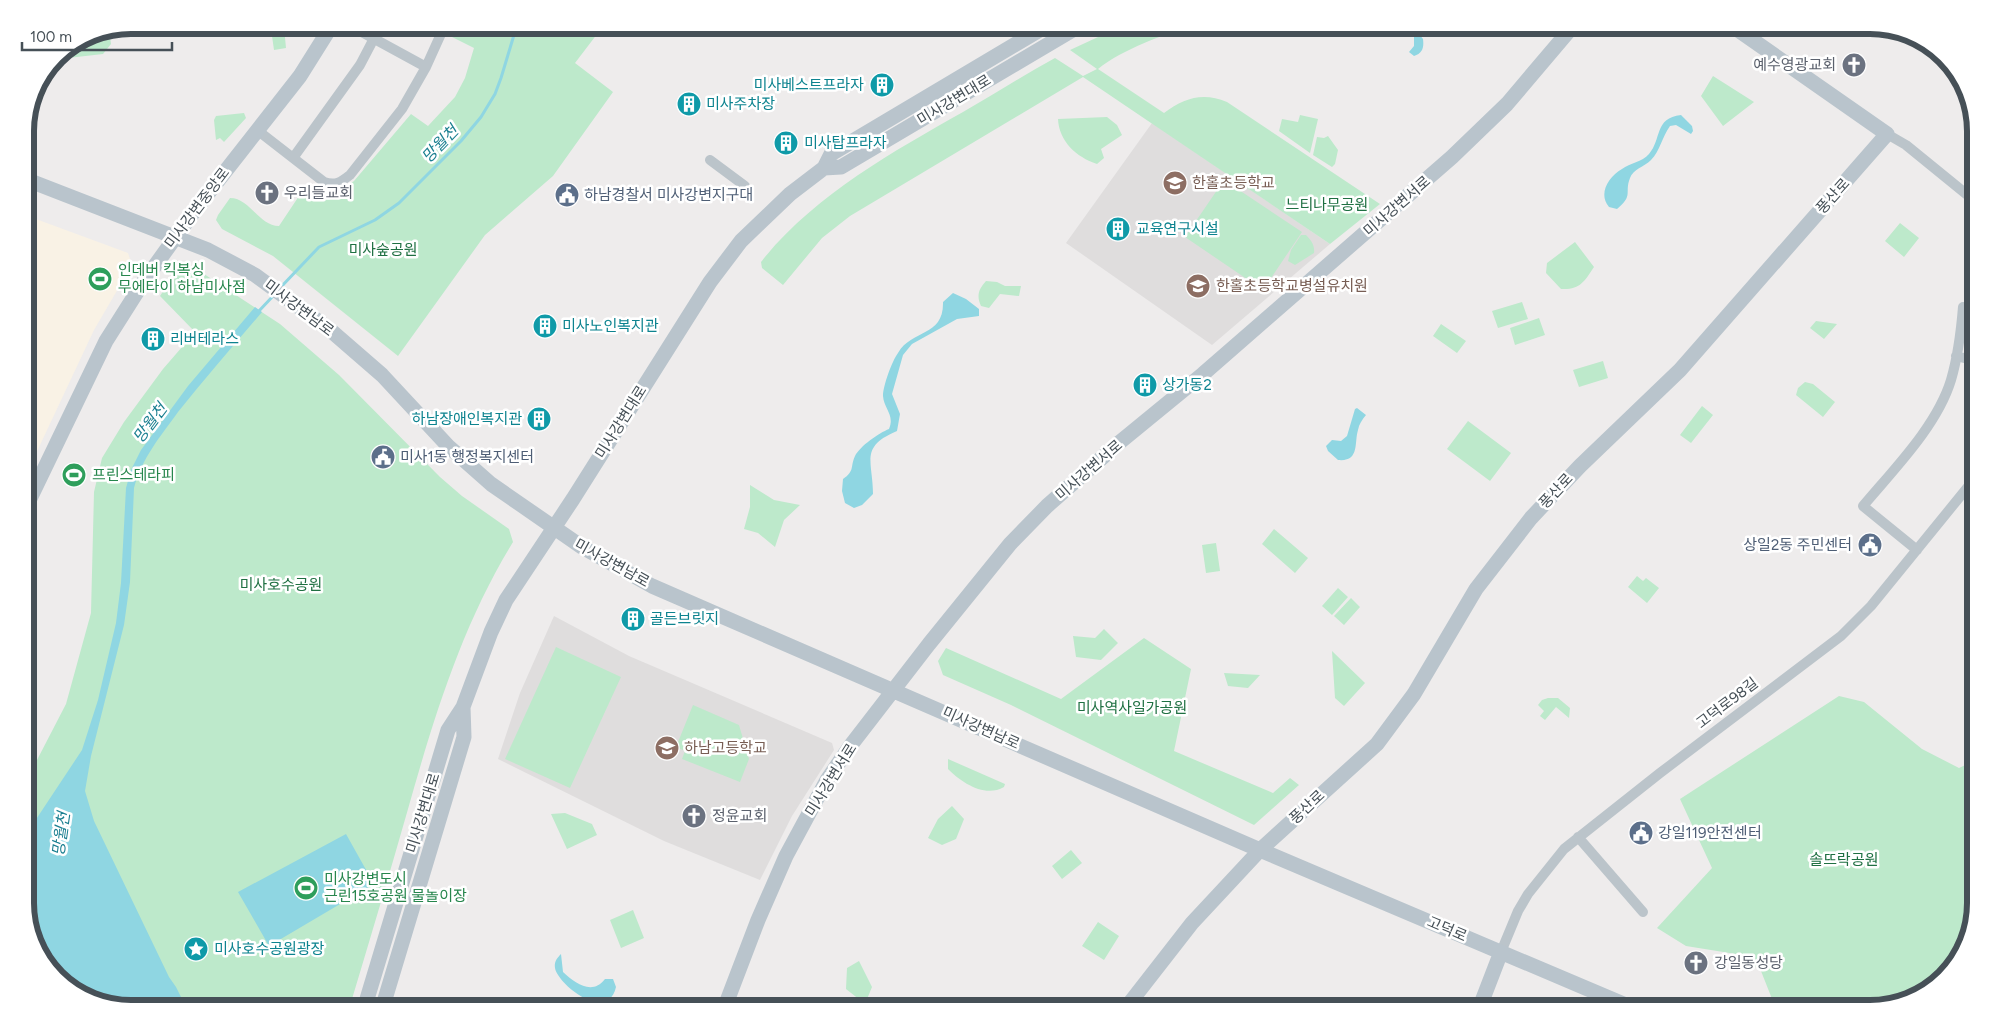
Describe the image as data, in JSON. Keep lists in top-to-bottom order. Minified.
{"streets":{"main road":["미사강변대로","풍산로","미사강변서로","미사강변중앙로","미사강변남로","고덕로"],"street":["고덕로98길"]},"crossings":[["미사강변대로","미사강변남로"],["풍산로","미사강변남로"],["풍산로","고덕로"],["미사강변서로","미사강변남로"],["미사강변중앙로","미사강변남로"],["미사강변남로","고덕로"],["고덕로98길","고덕로"]],"water":["망월천"],"parks":["느티나무공원","미사숲공원","미사호수공원","미사역사일가공원","솔뜨락공원"],"places":{"church":["예수영광교회","우리들교회","정윤교회","강일동성당"],"building":["미사베스트프라자","미사주차장","미사탑프라자","교육연구시설","미사노인복지관","리버테라스","상가동2","하남장애인복지관","골든브릿지"],"school or university":["한홀초등학교","한홀초등학교병설유치원","하남고등학교"],"public building":["하남경찰서 미사강변지구대","미사1동 행정복지센터","상일2동 주민센터","강일119안전센터"],"sports":["인데버 킥복싱 무에타이 하남미사점","프린스테라피","미사강변도시 근린15호공원 물놀이장"],"place":["미사호수공원광장"]},"scale_bar":"100 m"}
